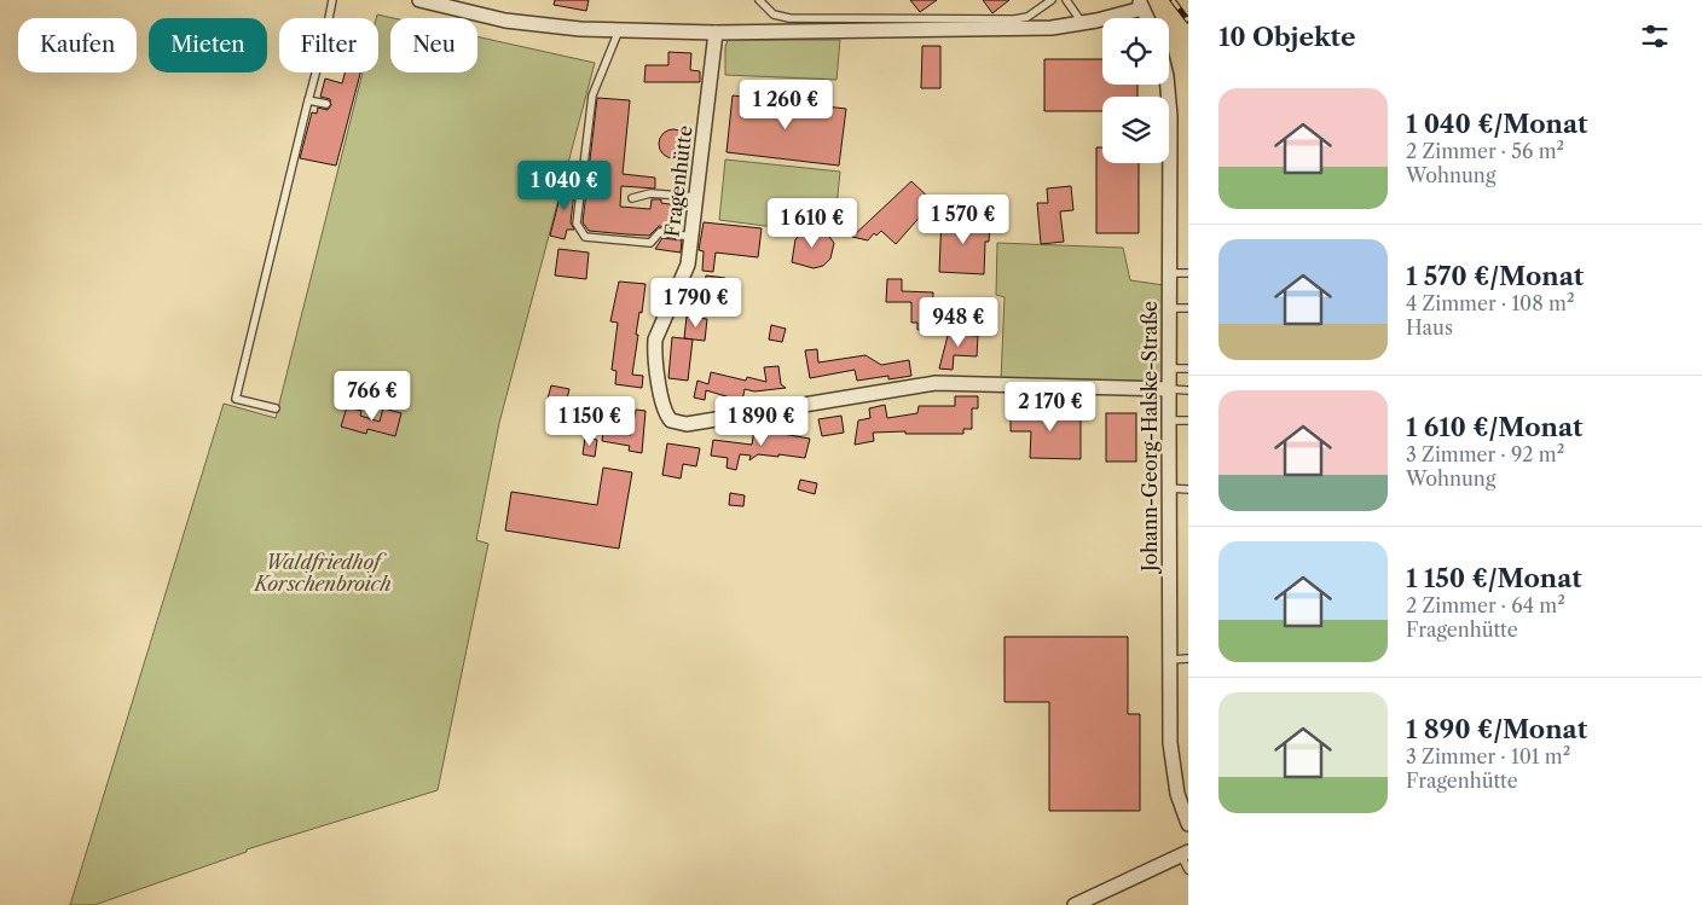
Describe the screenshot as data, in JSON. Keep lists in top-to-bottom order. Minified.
{"streets":{"street":["Fragenhütte","Johann-Georg-Halske-Straße"]},"crossings":[["Fragenhütte","Johann-Georg-Halske-Straße"]],"parks":["Waldfriedhof Korschenbroich"],"page":{"heading":"10 Objekte","chip":["Kaufen","Mieten","Filter","Neu"],"list":[{"name":"1 040 €/Monat","note":"2 Zimmer · 56 m² · Wohnung"},{"name":"1 570 €/Monat","note":"4 Zimmer · 108 m² · Haus"},{"name":"1 610 €/Monat","note":"3 Zimmer · 92 m² · Wohnung"},{"name":"1 150 €/Monat","note":"2 Zimmer · 64 m² · Fragenhütte"},{"name":"1 890 €/Monat","note":"3 Zimmer · 101 m² · Fragenhütte"}],"price":["1 260 €","1 040 €","1 570 €","1 610 €","1 790 €","948 €","766 €","2 170 €","1 150 €","1 890 €"]}}
